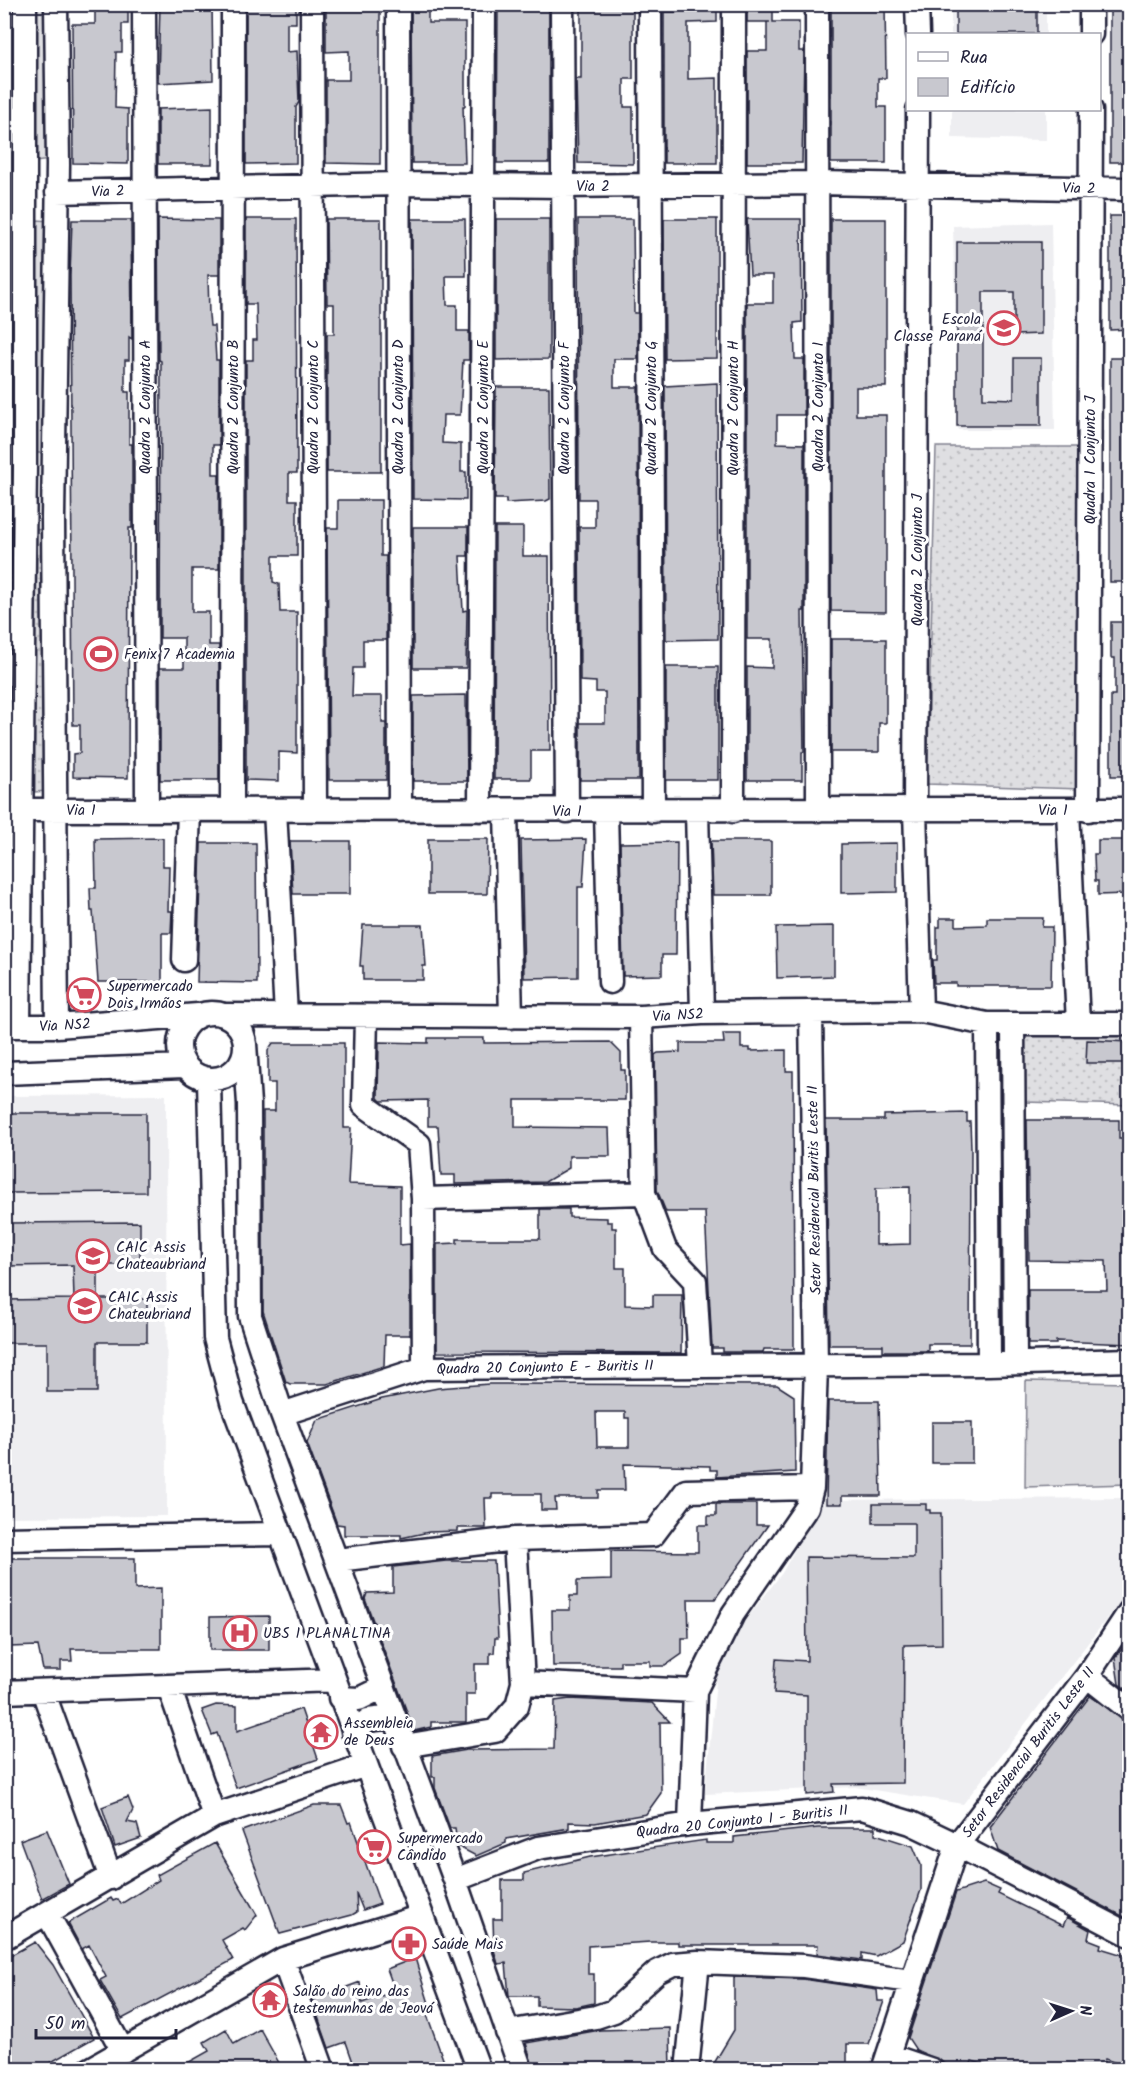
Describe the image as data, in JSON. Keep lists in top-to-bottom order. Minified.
{"streets":{"street":["Via 2","Quadra 2 Conjunto A","Quadra 2 Conjunto B","Quadra 2 Conjunto C","Quadra 2 Conjunto D","Quadra 2 Conjunto E","Quadra 2 Conjunto I","Quadra 2 Conjunto F","Quadra 2 Conjunto G","Quadra 2 Conjunto H","Quadra 1 Conjunto J","Quadra 2 Conjunto J","Via 1","Via NS2","Setor Residencial Buritis Leste II","Quadra 20 Conjunto E - Buritis II","Quadra 20 Conjunto I - Buritis II"]},"crossings":[["Via 2","Quadra 2 Conjunto A"],["Via 2","Quadra 2 Conjunto B"],["Via 2","Quadra 2 Conjunto C"],["Via 2","Quadra 2 Conjunto D"],["Via 2","Quadra 2 Conjunto E"],["Via 2","Quadra 2 Conjunto I"],["Via 2","Quadra 2 Conjunto F"],["Via 2","Quadra 2 Conjunto G"],["Via 2","Quadra 2 Conjunto H"],["Via 2","Quadra 1 Conjunto J"],["Via 2","Quadra 2 Conjunto J"],["Quadra 2 Conjunto A","Via 1"],["Quadra 2 Conjunto B","Via 1"],["Quadra 2 Conjunto C","Via 1"],["Quadra 2 Conjunto D","Via 1"],["Quadra 2 Conjunto E","Via 1"],["Quadra 2 Conjunto I","Via 1"],["Quadra 2 Conjunto F","Via 1"],["Quadra 2 Conjunto G","Via 1"],["Quadra 2 Conjunto H","Via 1"],["Quadra 1 Conjunto J","Via 1"],["Quadra 1 Conjunto J","Via NS2"],["Quadra 2 Conjunto J","Via 1"],["Quadra 2 Conjunto J","Via NS2"],["Via NS2","Setor Residencial Buritis Leste II"],["Setor Residencial Buritis Leste II","Quadra 20 Conjunto E - Buritis II"],["Setor Residencial Buritis Leste II","Quadra 20 Conjunto I - Buritis II"]],"places":{"school or university":["Escola Classe Paraná","CAIC Assis Chateaubriand","CAIC Assis Chateubriand"],"sports":["Fenix 7 Academia"],"supermarket":["Supermercado Dois Irmãos","Supermercado Cândido"],"hospital":["UBS 1 PLANALTINA"],"temple":["Assembleia de Deus","Salão do reino das testemunhas de Jeová"],"pharmacy":["Saúde Mais"]},"legend":["Rua","Edifício"],"scale_bar":"50 m","north":"right"}
